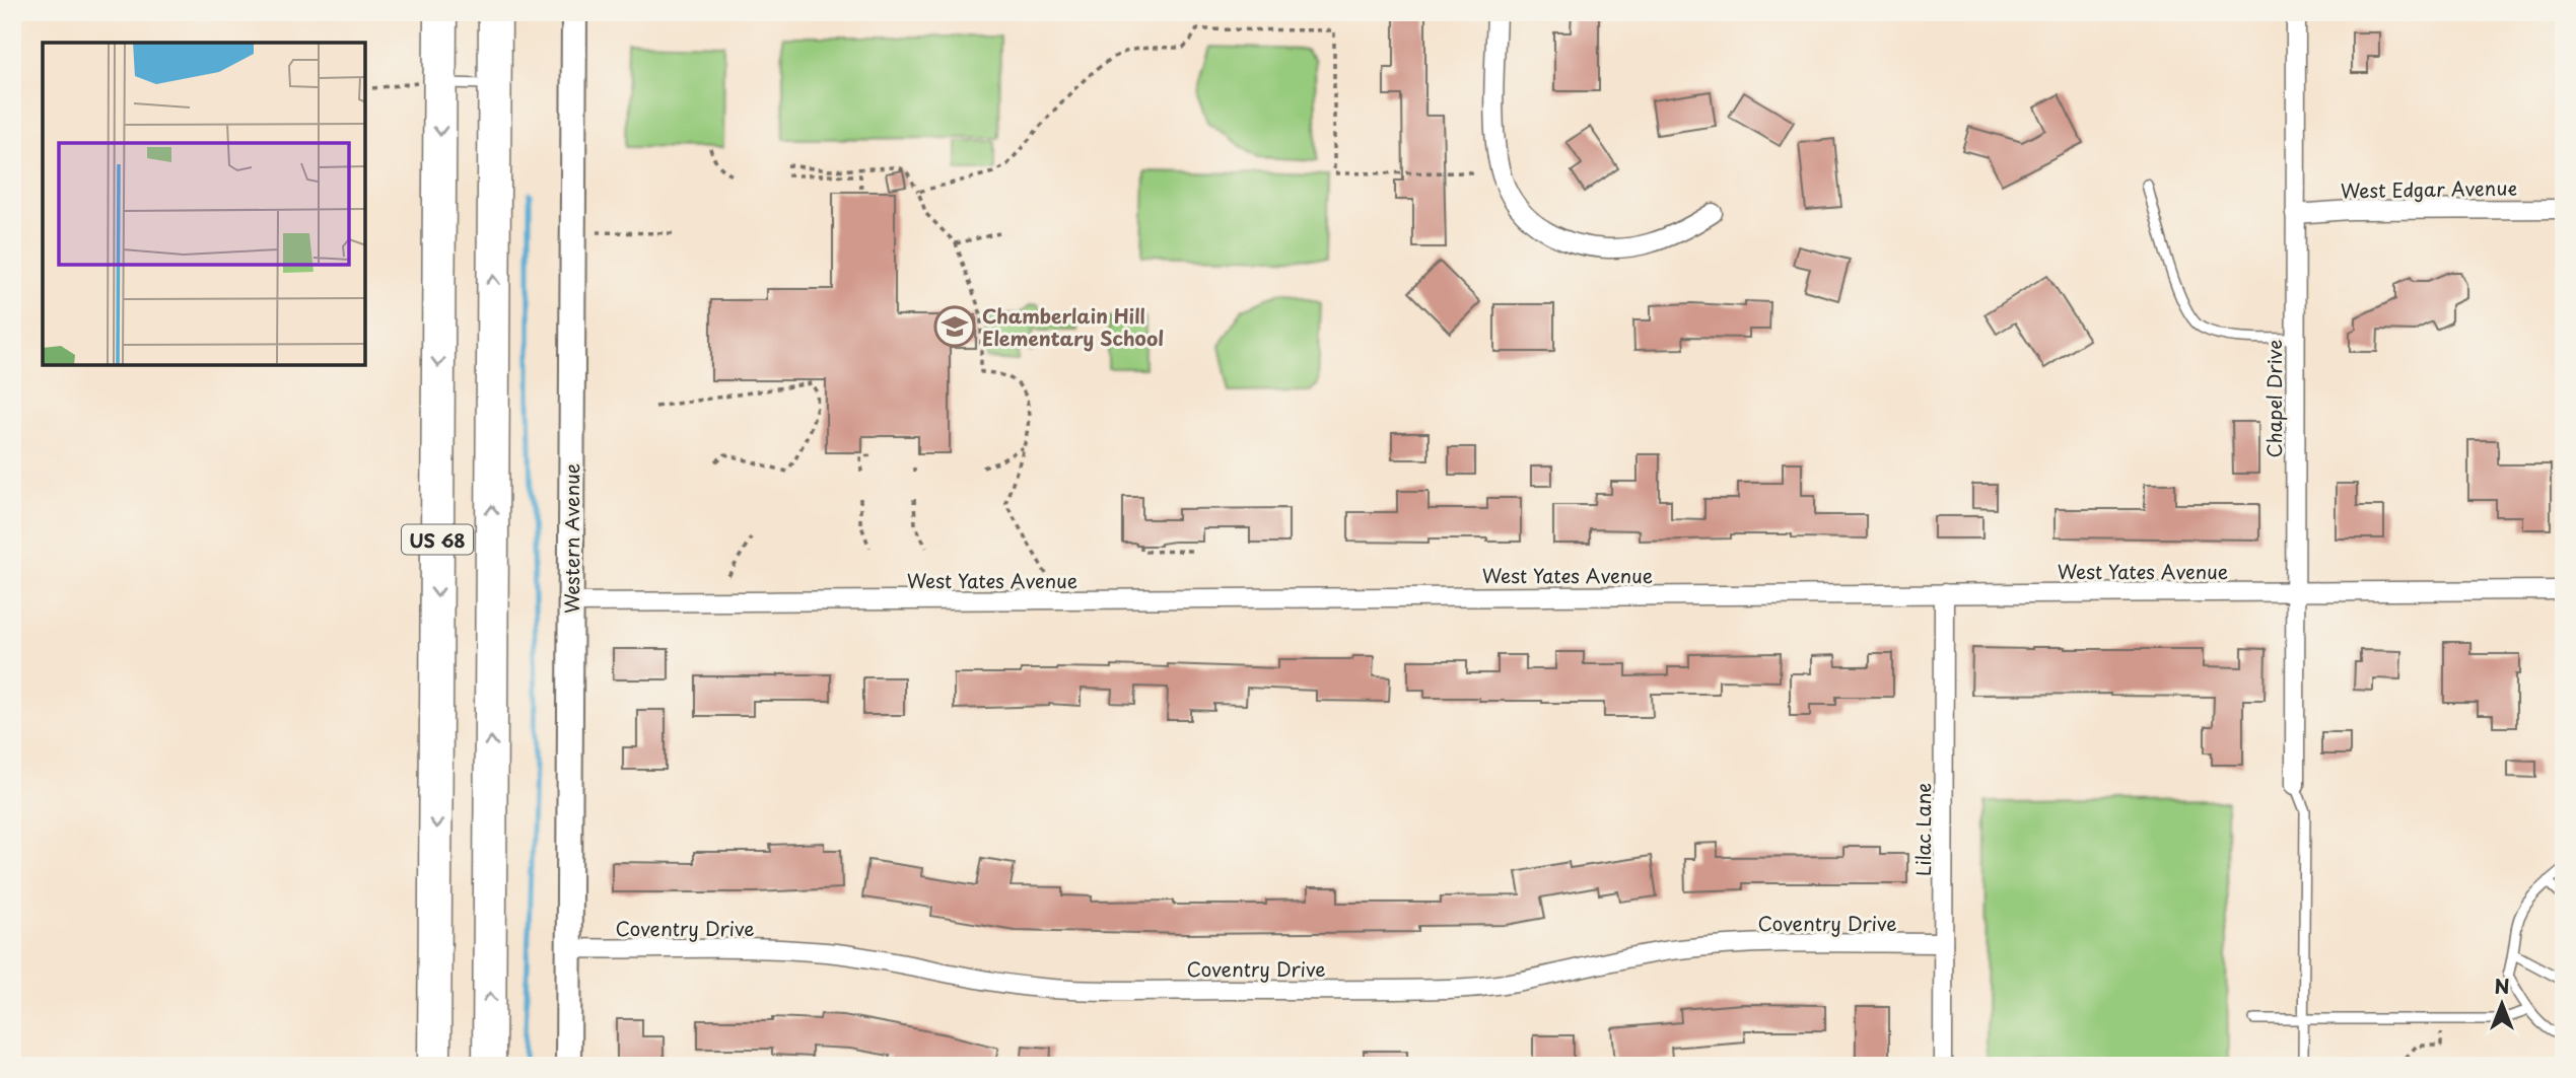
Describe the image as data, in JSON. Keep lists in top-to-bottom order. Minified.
{"streets":{"highway":["US 68"],"street":["West Edgar Avenue","Chapel Drive","Western Avenue","West Yates Avenue","Lilac Lane","Coventry Drive"]},"crossings":[["West Edgar Avenue","Chapel Drive"],["Chapel Drive","West Yates Avenue"],["Western Avenue","West Yates Avenue"],["Western Avenue","Coventry Drive"],["West Yates Avenue","Lilac Lane"],["Lilac Lane","Coventry Drive"]],"places":{"school or university":["Chamberlain Hill Elementary School"]},"north":"top"}
